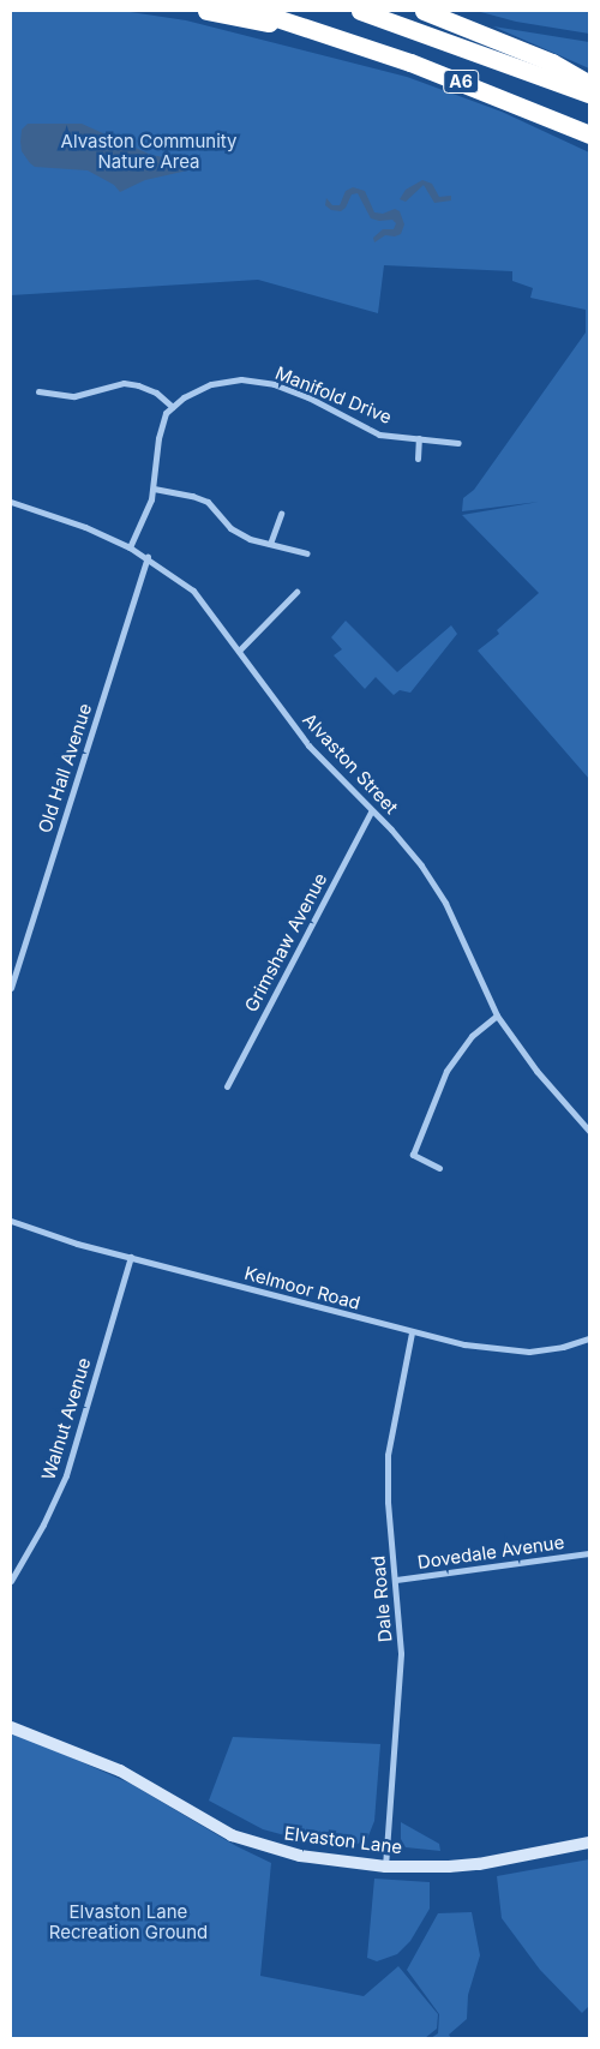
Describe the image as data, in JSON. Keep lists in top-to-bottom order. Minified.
{"streets":{"highway":["A6"],"street":["Manifold Drive","Alvaston Street","Old Hall Avenue","Grimshaw Avenue","Kelmoor Road","Walnut Avenue","Dovedale Avenue","Dale Road","Elvaston Lane"]},"crossings":[["Alvaston Street","Old Hall Avenue"],["Alvaston Street","Grimshaw Avenue"],["Kelmoor Road","Walnut Avenue"],["Kelmoor Road","Dale Road"],["Dovedale Avenue","Dale Road"],["Dale Road","Elvaston Lane"]],"parks":["Alvaston Community Nature Area","Elvaston Lane Recreation Ground"]}
